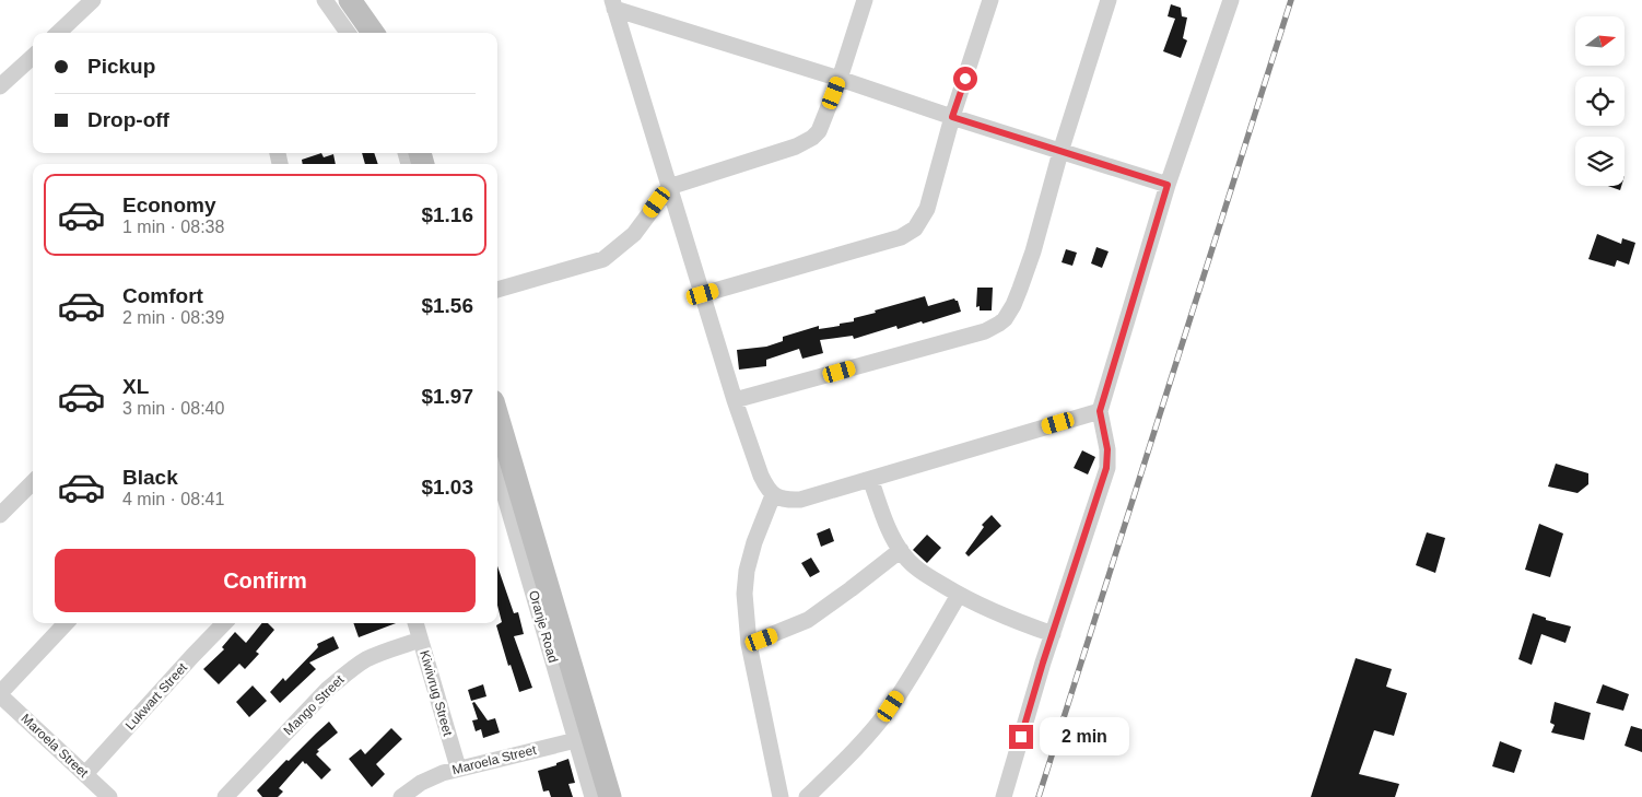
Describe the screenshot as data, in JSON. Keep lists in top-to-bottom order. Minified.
{"streets":{"street":["Oranje Road","Kiwivrug Street","Lukwart Street","Mango Street","Maroela Street"]},"crossings":[["Oranje Road","Maroela Street"],["Kiwivrug Street","Mango Street"],["Kiwivrug Street","Maroela Street"],["Lukwart Street","Maroela Street"]],"north":"right","page":{"banner":["Pickup","Drop-off"],"list":[{"name":"Economy","note":"1 min · 08:38","value":"$1.16"},{"name":"Comfort","note":"2 min · 08:39","value":"$1.56"},{"name":"XL","note":"3 min · 08:40","value":"$1.97"},{"name":"Black","note":"4 min · 08:41","value":"$1.03"}],"buttons":"Confirm","bubble":"2 min"}}
